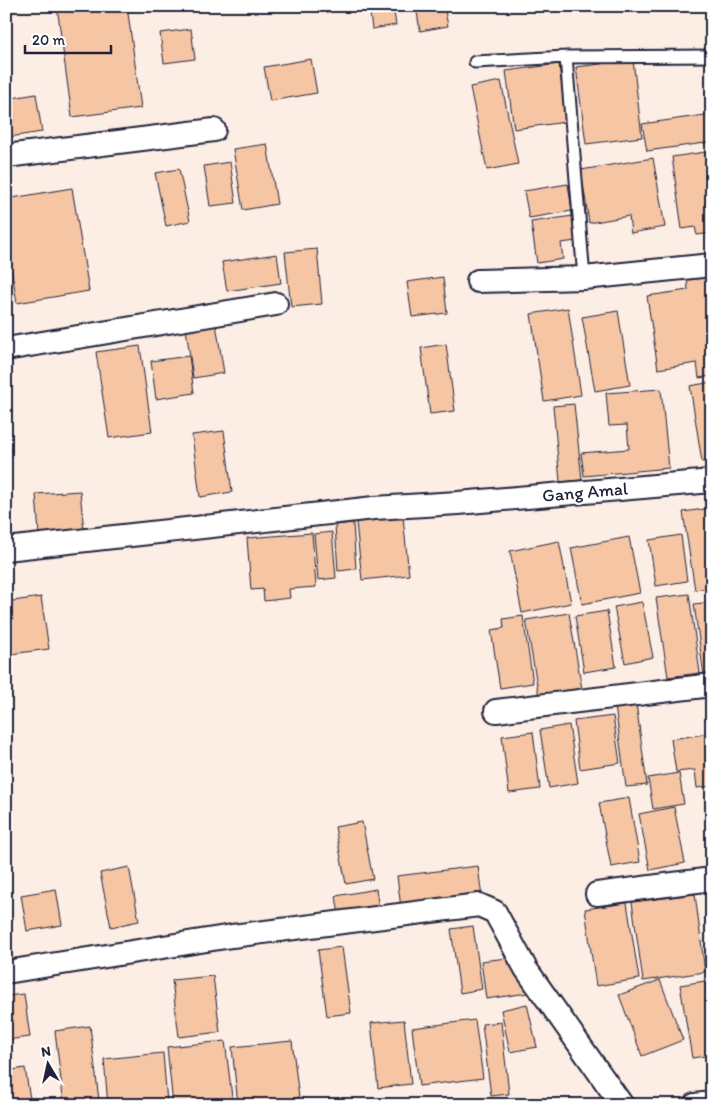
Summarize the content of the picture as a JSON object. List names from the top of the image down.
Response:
{
  "streets": {
    "street": ["Gang Amal"]
  },
  "scale_bar": "20 m",
  "north": "top"
}
